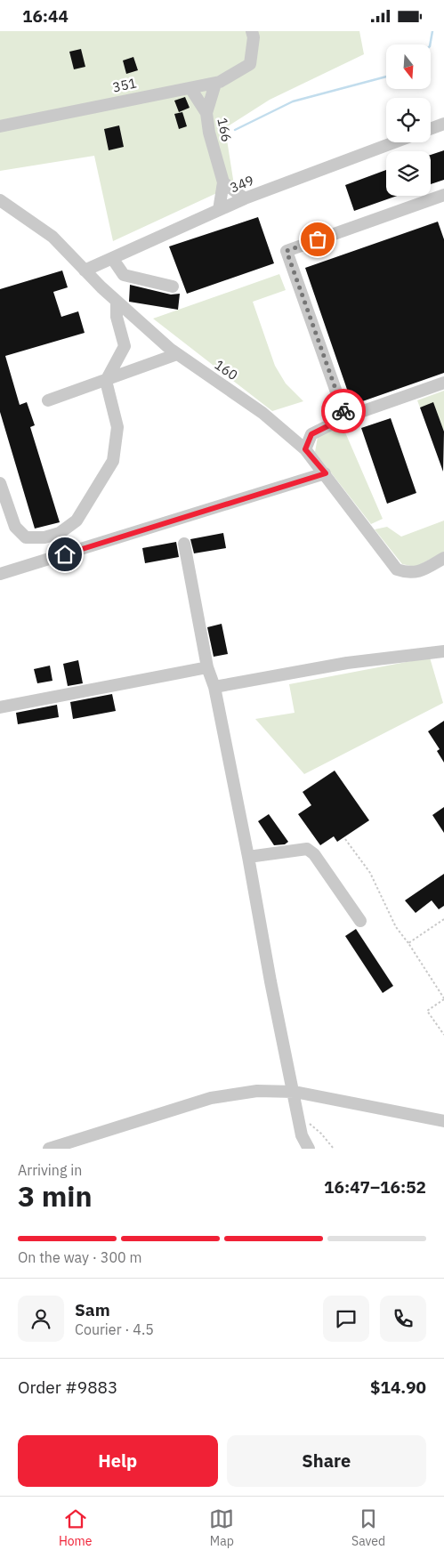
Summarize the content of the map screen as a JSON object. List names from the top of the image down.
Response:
{
  "streets": {
    "street": [
      "351",
      "166",
      "349",
      "160"
    ]
  },
  "crossings": [
    ["351", "166"],
    ["166", "349"],
    ["349", "160"]
  ],
  "north": "bottom",
  "page": {
    "status": "16:44",
    "heading": ["3 min", "Arriving in", "16:47–16:52"],
    "panel": [
      "Sam",
      "Courier · 4.5",
      "Order #9883",
      "$14.90"
    ],
    "bar": "On the way · 300 m",
    "buttons": ["Help", "Share"],
    "tabs": ["Home", "Map", "Saved"]
  }
}
